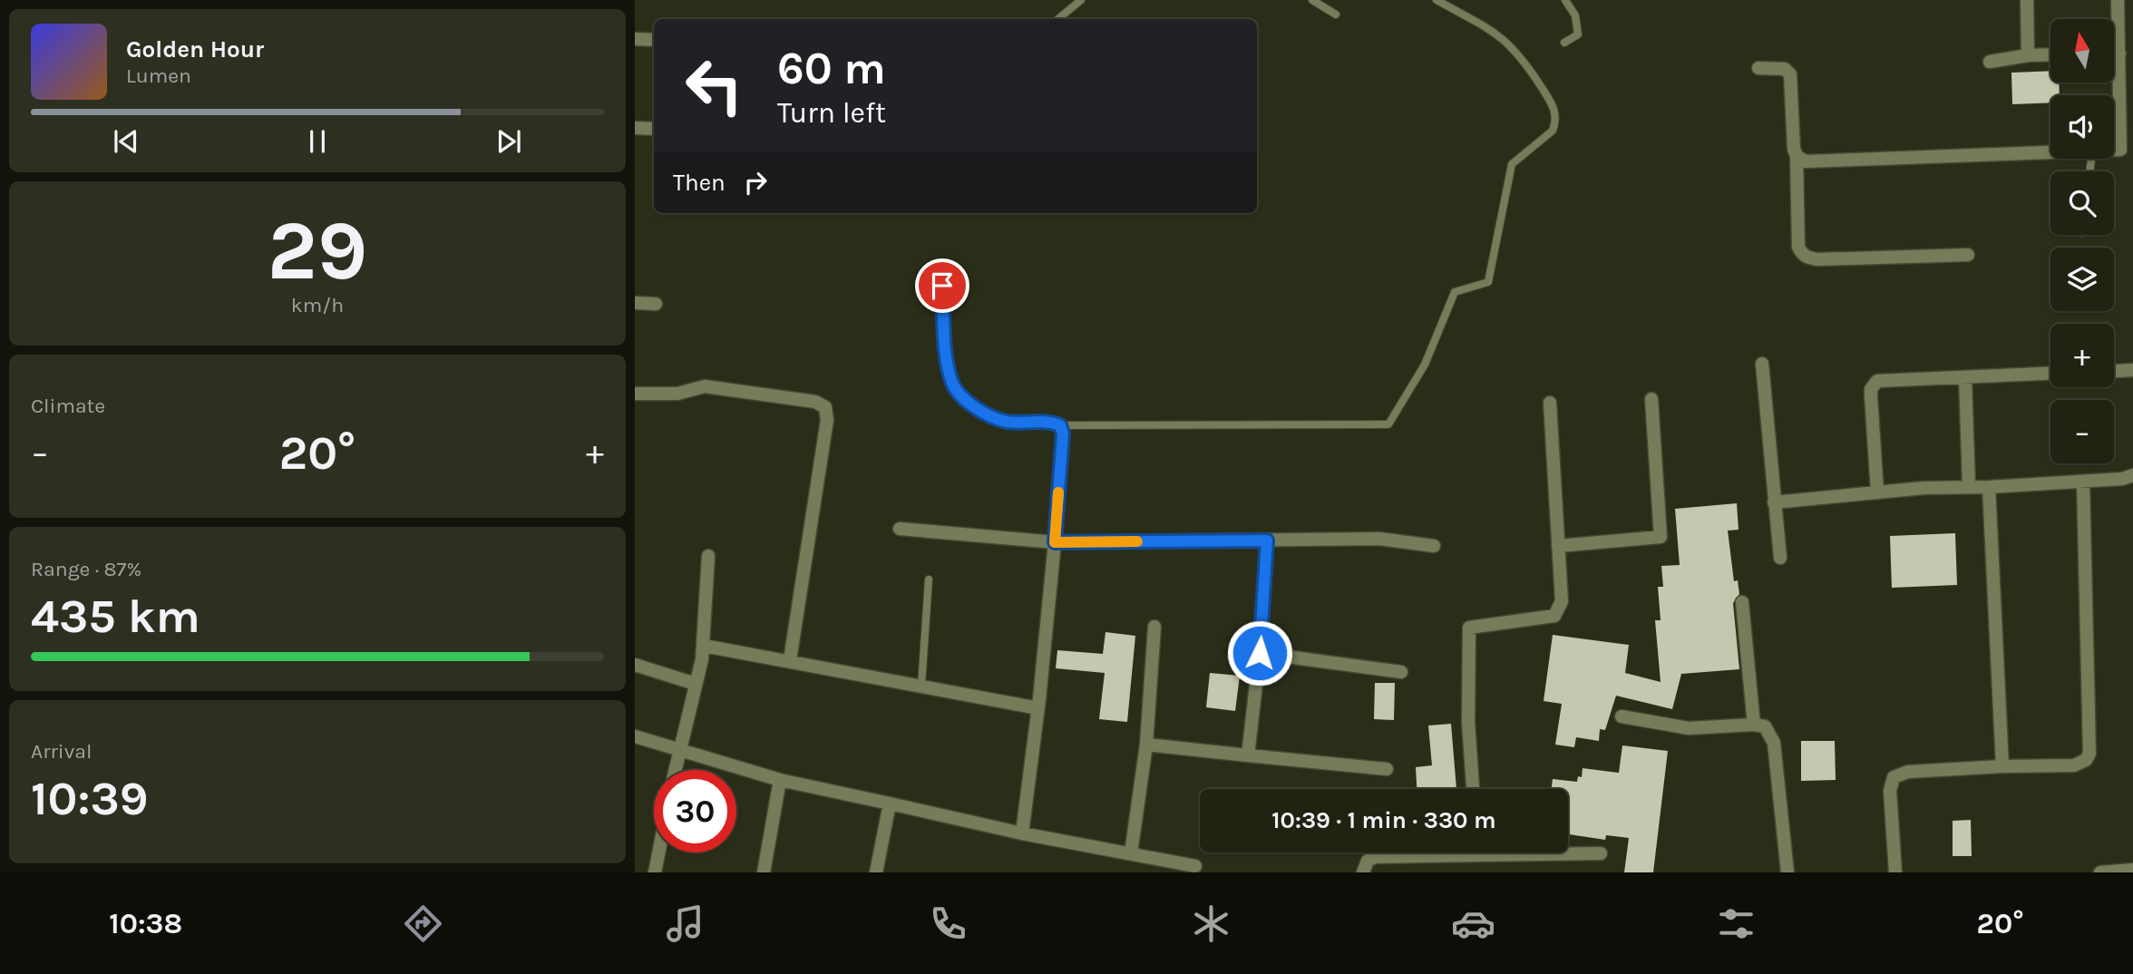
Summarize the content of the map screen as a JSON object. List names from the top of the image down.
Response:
{
  "north": "top",
  "page": {
    "map_buttons": ["+", "−"],
    "turn": ["60 m", "Turn left"],
    "song": ["Golden Hour", "Lumen"],
    "then": "Then",
    "tile": [
      ["29", "km/h"],
      "Climate",
      ["Range · 87%", "435 km"],
      ["Arrival", "10:39"]
    ],
    "heat": ["−", "20°", "+"],
    "limit": "30",
    "trip": "10:39 · 1 min · 330 m",
    "tabs": ["10:38", "20°"]
  }
}
